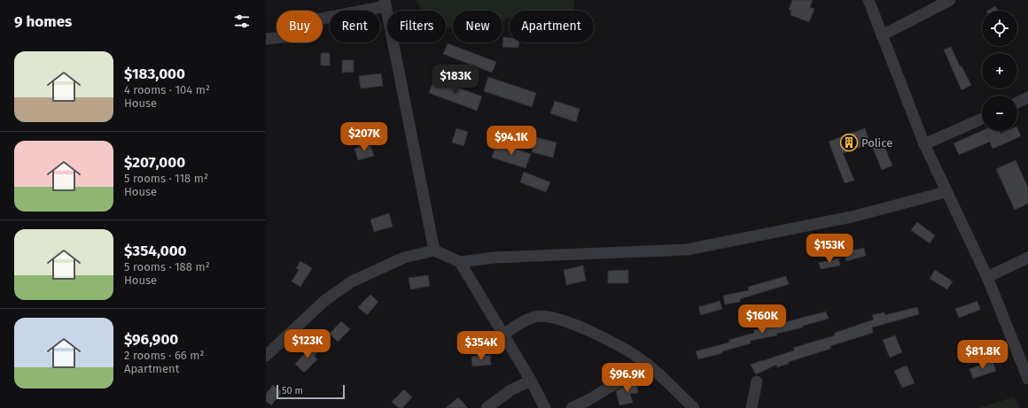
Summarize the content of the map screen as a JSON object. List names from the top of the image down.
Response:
{
  "places": {
    "building": ["Police"]
  },
  "scale_bar": "50 m",
  "page": {
    "heading": "9 homes",
    "map_buttons": ["+", "−"],
    "chip": [
      "Buy",
      "Rent",
      "Filters",
      "New",
      "Apartment"
    ],
    "list": [
      {
        "name": "$183,000",
        "note": "4 rooms · 104 m² · House"
      },
      {
        "name": "$207,000",
        "note": "5 rooms · 118 m² · House"
      },
      {
        "name": "$354,000",
        "note": "5 rooms · 188 m² · House"
      },
      {
        "name": "$96,900",
        "note": "2 rooms · 66 m² · Apartment"
      }
    ],
    "price": [
      "$183K",
      "$207K",
      "$94.1K",
      "$153K",
      "$160K",
      "$123K",
      "$354K",
      "$81.8K",
      "$96.9K"
    ],
    "scale": "50 m"
  }
}
